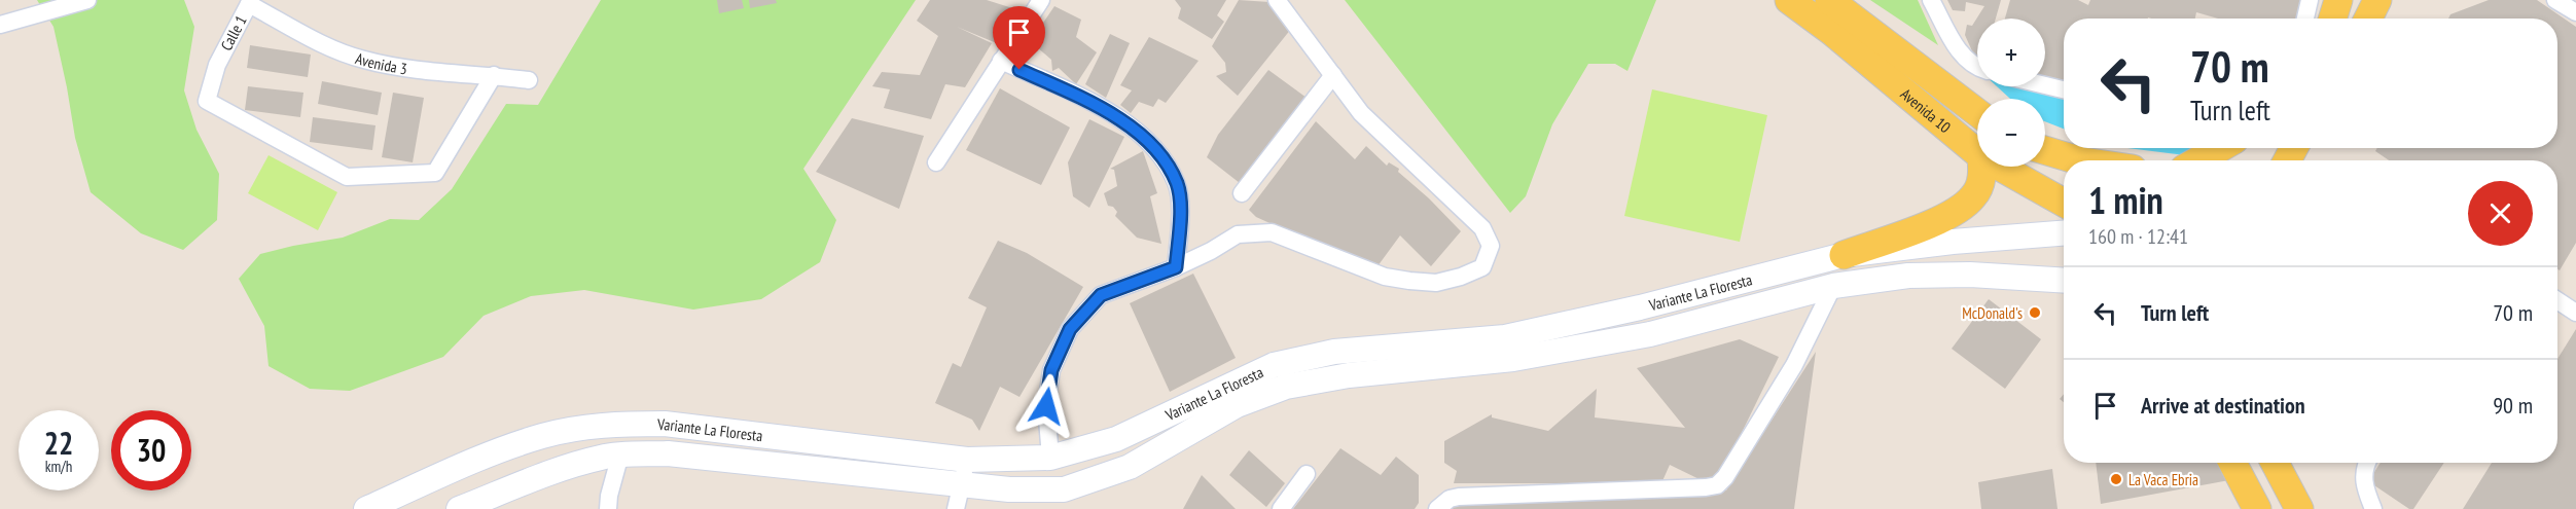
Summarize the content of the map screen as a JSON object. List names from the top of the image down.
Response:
{
  "streets": {
    "main road": ["Avenida 10", "Variante La Floresta"],
    "street": ["Calle 1", "Avenida 3"]
  },
  "crossings": [
    ["Calle 1", "Avenida 3"]
  ],
  "places": ["McDonald's", "La Vaca Ebria"],
  "page": {
    "map_buttons": ["+", "−"],
    "turn": ["70 m", "Turn left"],
    "heading": ["1 min", "160 m · 12:41"],
    "list": [
      {
        "name": "Turn left",
        "value": "70 m"
      },
      {
        "name": "Arrive at destination",
        "value": "90 m"
      }
    ],
    "speed": "22 km/h",
    "limit": "30"
  }
}
